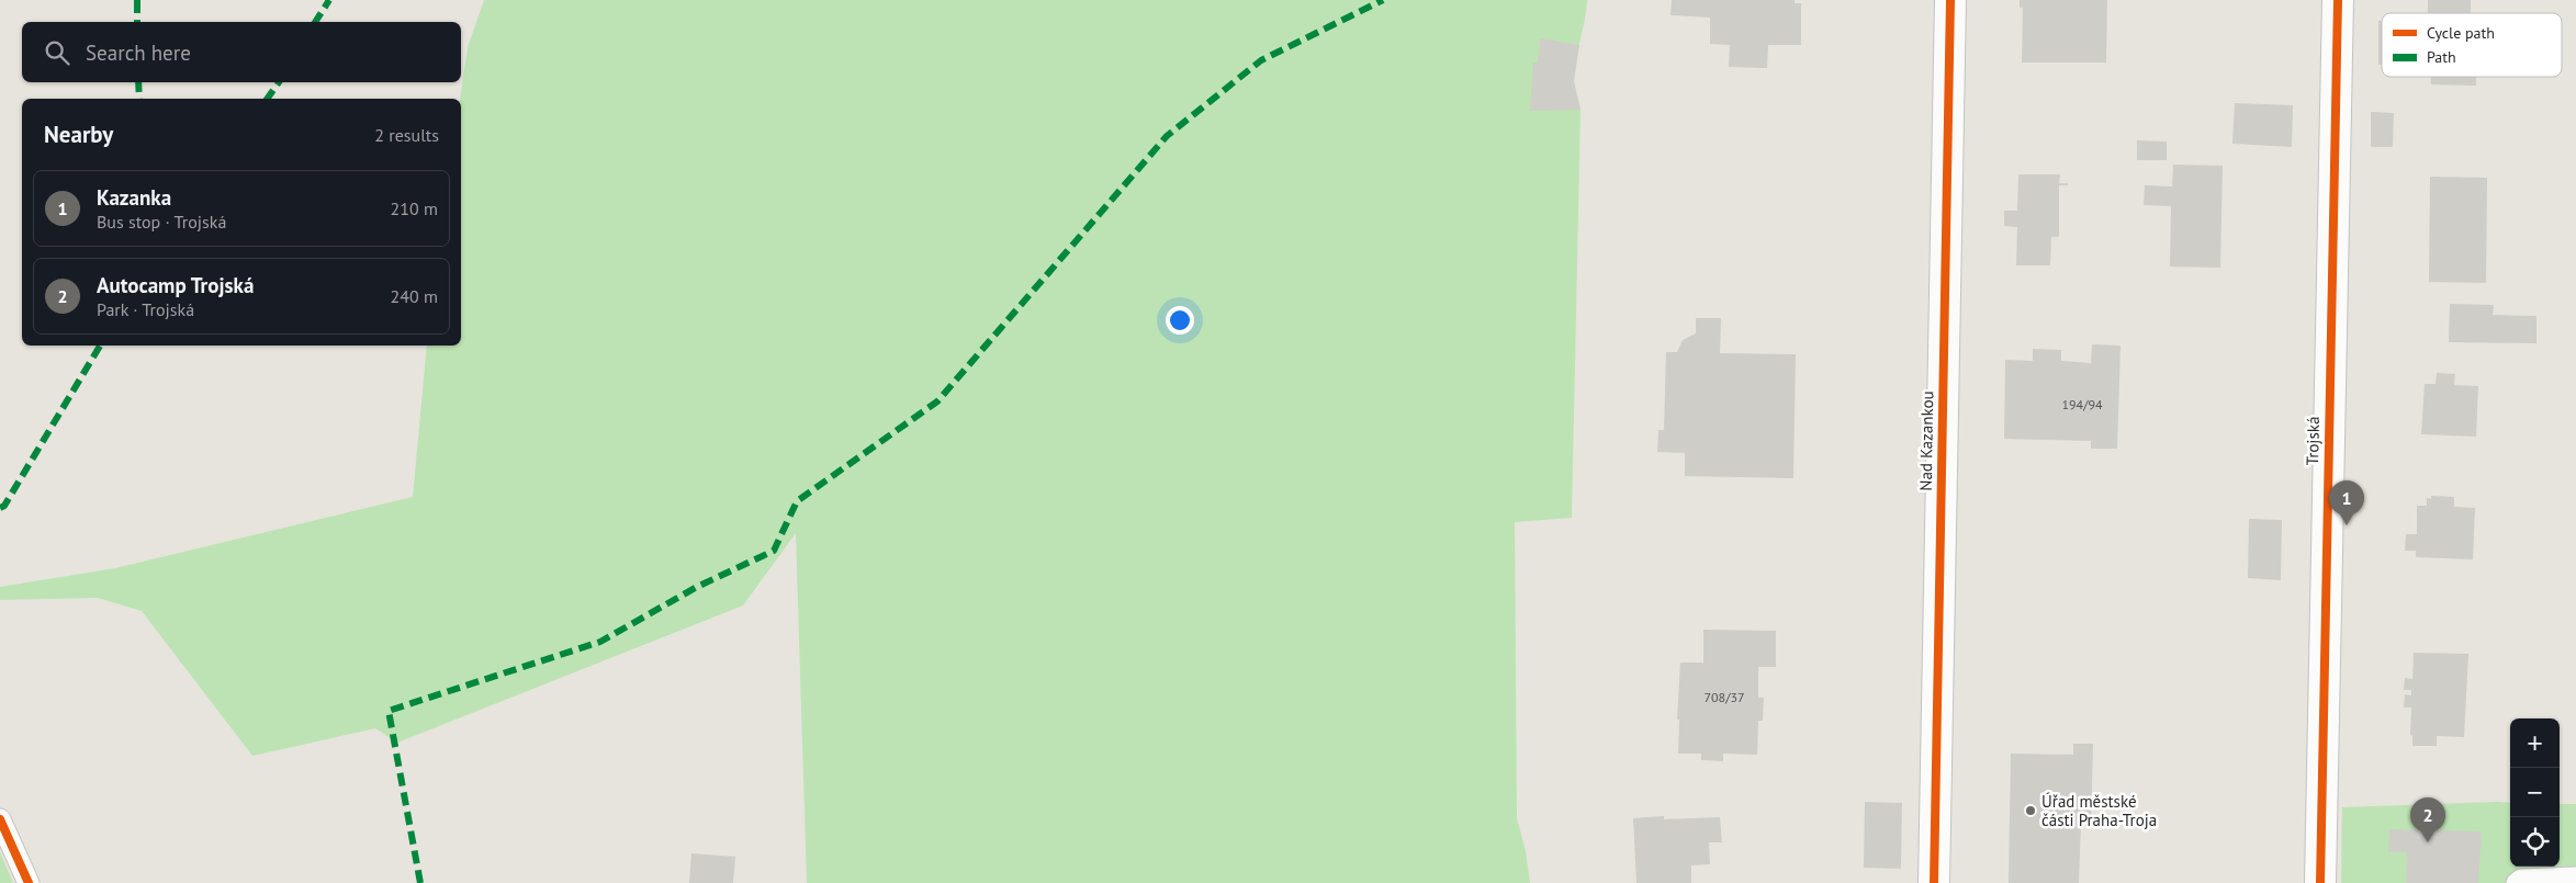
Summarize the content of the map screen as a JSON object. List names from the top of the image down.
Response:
{
  "streets": {
    "street": ["Nad Kazankou", "Trojská"]
  },
  "places": ["Úřad městské části Praha-Troja"],
  "house_numbers": ["194/94", "708/37"],
  "legend": ["Cycle path", "Path"],
  "page": {
    "search": "Search here",
    "heading": ["Nearby", "2 results"],
    "list": [
      {
        "mark": "1",
        "name": "Kazanka",
        "note": "Bus stop · Trojská",
        "value": "210 m"
      },
      {
        "mark": "2",
        "name": "Autocamp Trojská",
        "note": "Park · Trojská",
        "value": "240 m"
      }
    ],
    "pins": ["1", "2"],
    "map_buttons": ["+", "−"]
  }
}
